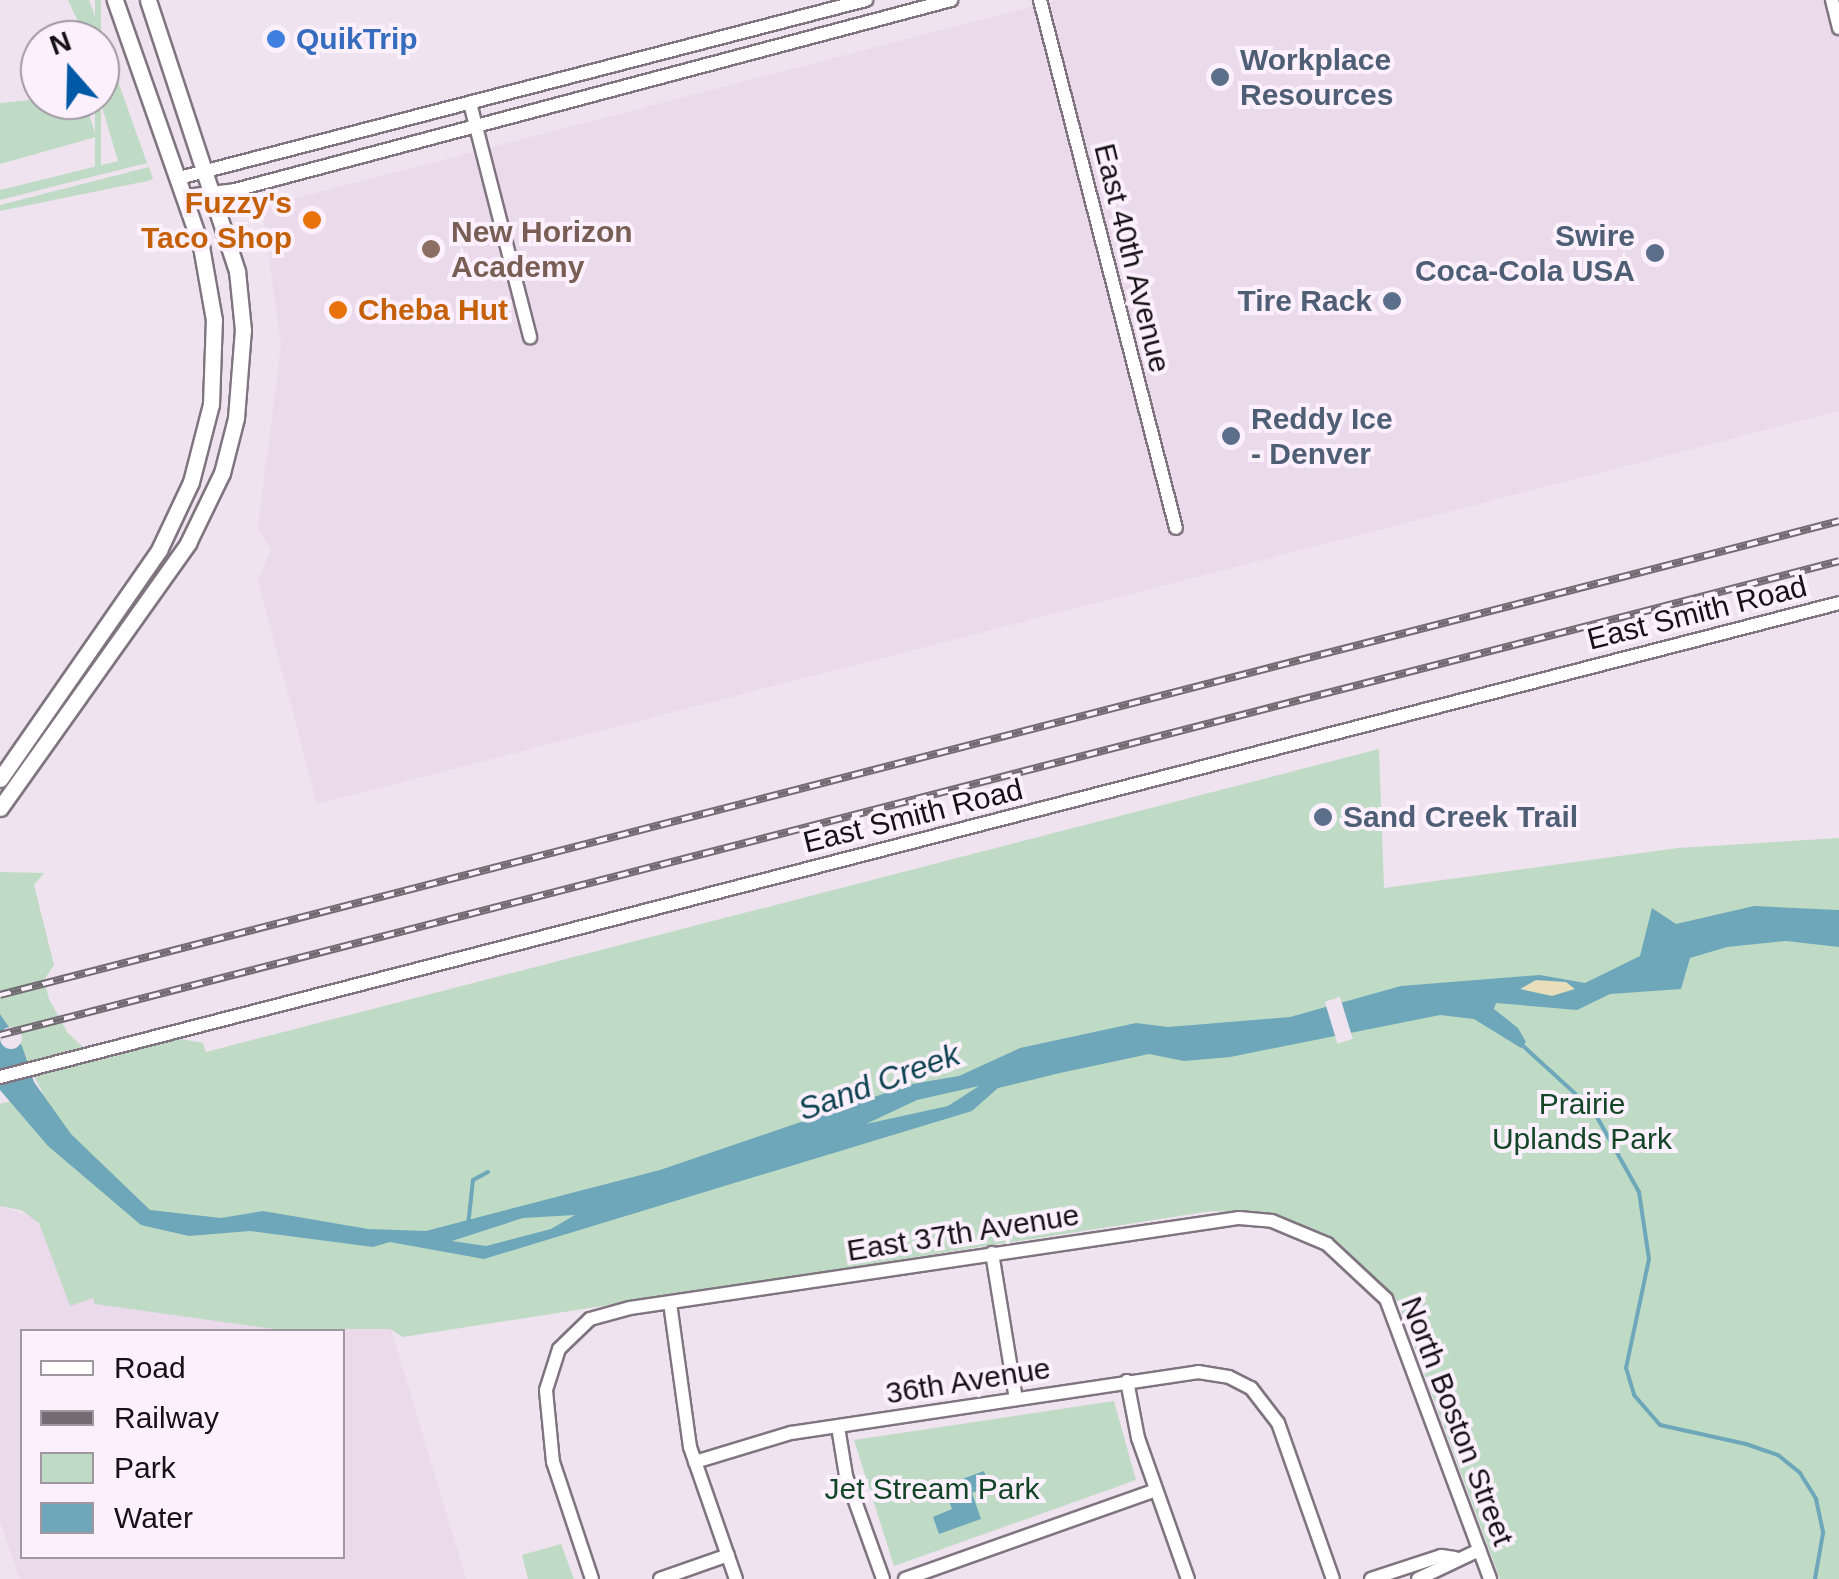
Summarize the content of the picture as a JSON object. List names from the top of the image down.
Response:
{
  "streets": {
    "street": [
      "East 40th Avenue",
      "East Smith Road",
      "East 37th Avenue",
      "36th Avenue",
      "North Boston Street"
    ]
  },
  "crossings": [
    ["East 37th Avenue", "North Boston Street"]
  ],
  "water": ["Sand Creek"],
  "parks": ["Prairie Uplands Park", "Jet Stream Park"],
  "places": [
    "QuikTrip",
    "Workplace Resources",
    "Fuzzy's Taco Shop",
    "New Horizon Academy",
    "Swire Coca-Cola USA",
    "Tire Rack",
    "Cheba Hut",
    "Reddy Ice - Denver",
    "Sand Creek Trail"
  ],
  "legend": [
    "Road",
    "Railway",
    "Park",
    "Water"
  ],
  "north": "top"
}
